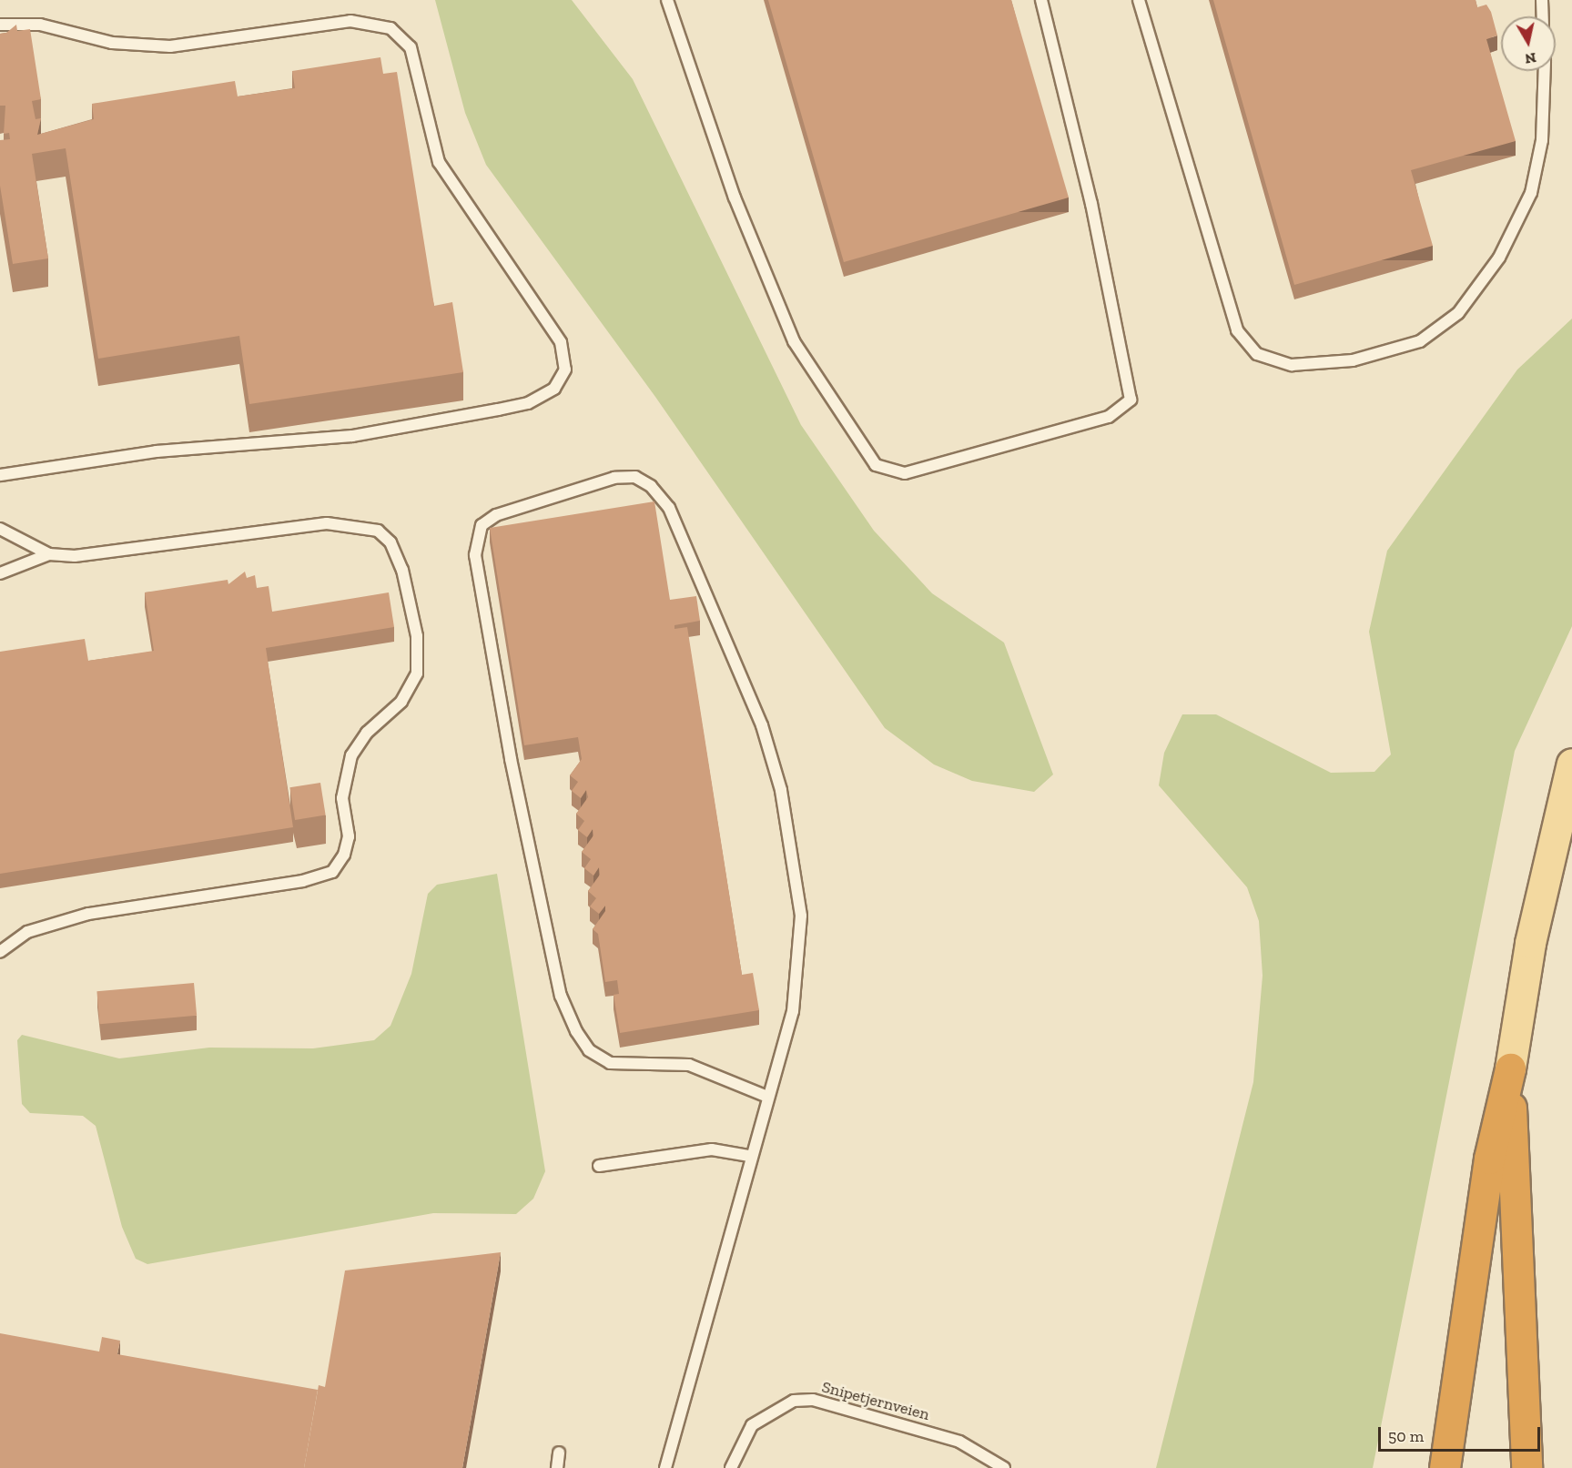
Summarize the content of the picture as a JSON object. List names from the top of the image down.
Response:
{
  "streets": {
    "lane": ["Snipetjernveien"]
  },
  "scale_bar": "50 m",
  "north": "bottom"
}
